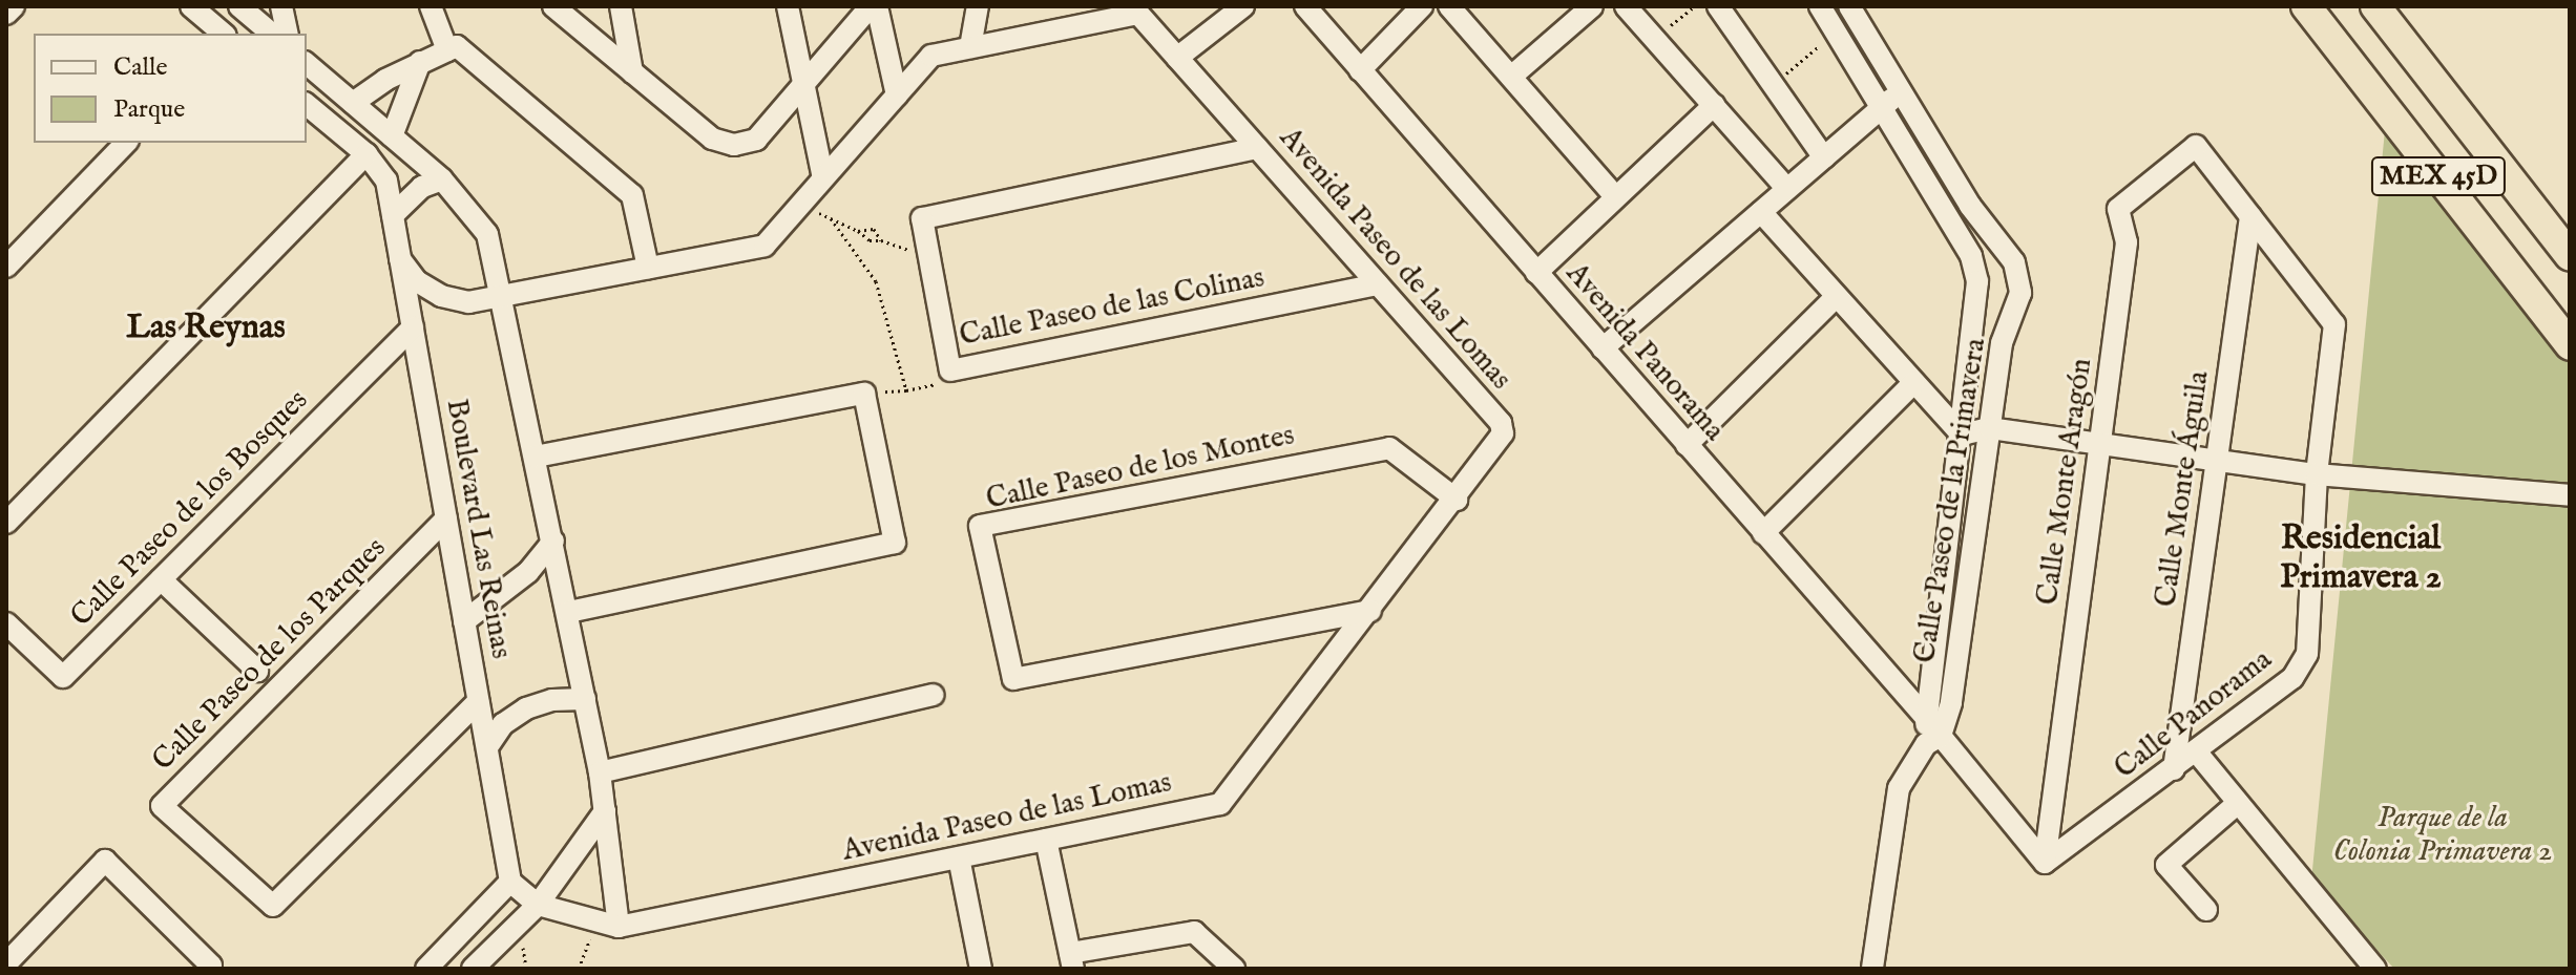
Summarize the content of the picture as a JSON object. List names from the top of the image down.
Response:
{
  "streets": {
    "highway": ["MEX 45D"],
    "street": [
      "Avenida Paseo de las Lomas",
      "Calle Paseo de las Colinas",
      "Avenida Panorama",
      "Calle Paseo de los Montes",
      "Calle Monte Aragón",
      "Calle Monte Águila",
      "Calle Paseo de la Primavera",
      "Calle Paseo de los Bosques",
      "Boulevard Las Reinas",
      "Calle Paseo de los Parques",
      "Calle Panorama"
    ]
  },
  "crossings": [
    ["Avenida Paseo de las Lomas", "Calle Paseo de las Colinas"],
    ["Avenida Paseo de las Lomas", "Calle Paseo de los Montes"],
    ["Avenida Paseo de las Lomas", "Boulevard Las Reinas"],
    ["Avenida Panorama", "Calle Monte Aragón"],
    ["Avenida Panorama", "Calle Paseo de la Primavera"],
    ["Avenida Panorama", "Calle Panorama"],
    ["Calle Monte Aragón", "Calle Monte Águila"],
    ["Calle Monte Aragón", "Calle Panorama"],
    ["Calle Monte Águila", "Calle Panorama"],
    ["Calle Paseo de los Bosques", "Boulevard Las Reinas"],
    ["Boulevard Las Reinas", "Calle Paseo de los Parques"]
  ],
  "districts": ["Las Reynas", "Residencial Primavera 2"],
  "parks": ["Parque de la Colonia Primavera 2"],
  "legend": ["Calle", "Parque"]
}
